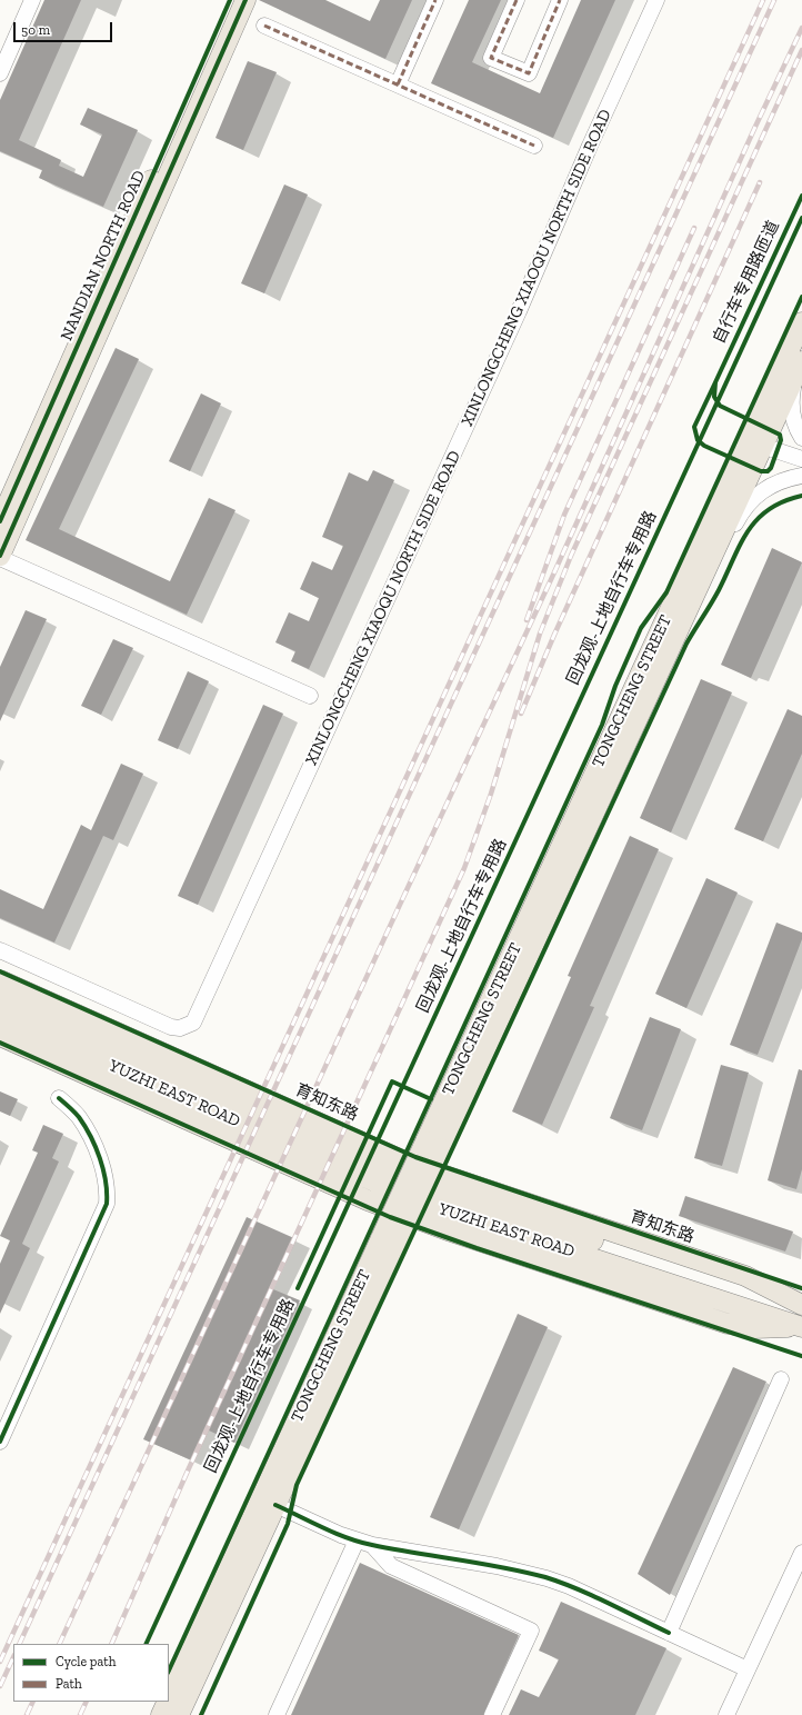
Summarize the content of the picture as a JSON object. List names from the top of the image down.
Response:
{
  "streets": {
    "main road": ["NANDIAN NORTH ROAD", "TONGCHENG STREET", "YUZHI EAST ROAD"],
    "street": ["XINLONGCHENG XIAOQU NORTH SIDE ROAD"],
    "cycle path": ["自行车专用路匝道", "回龙观-上地自行车专用路", "育知东路"]
  },
  "legend": ["Cycle path", "Path"],
  "scale_bar": "50 m"
}
